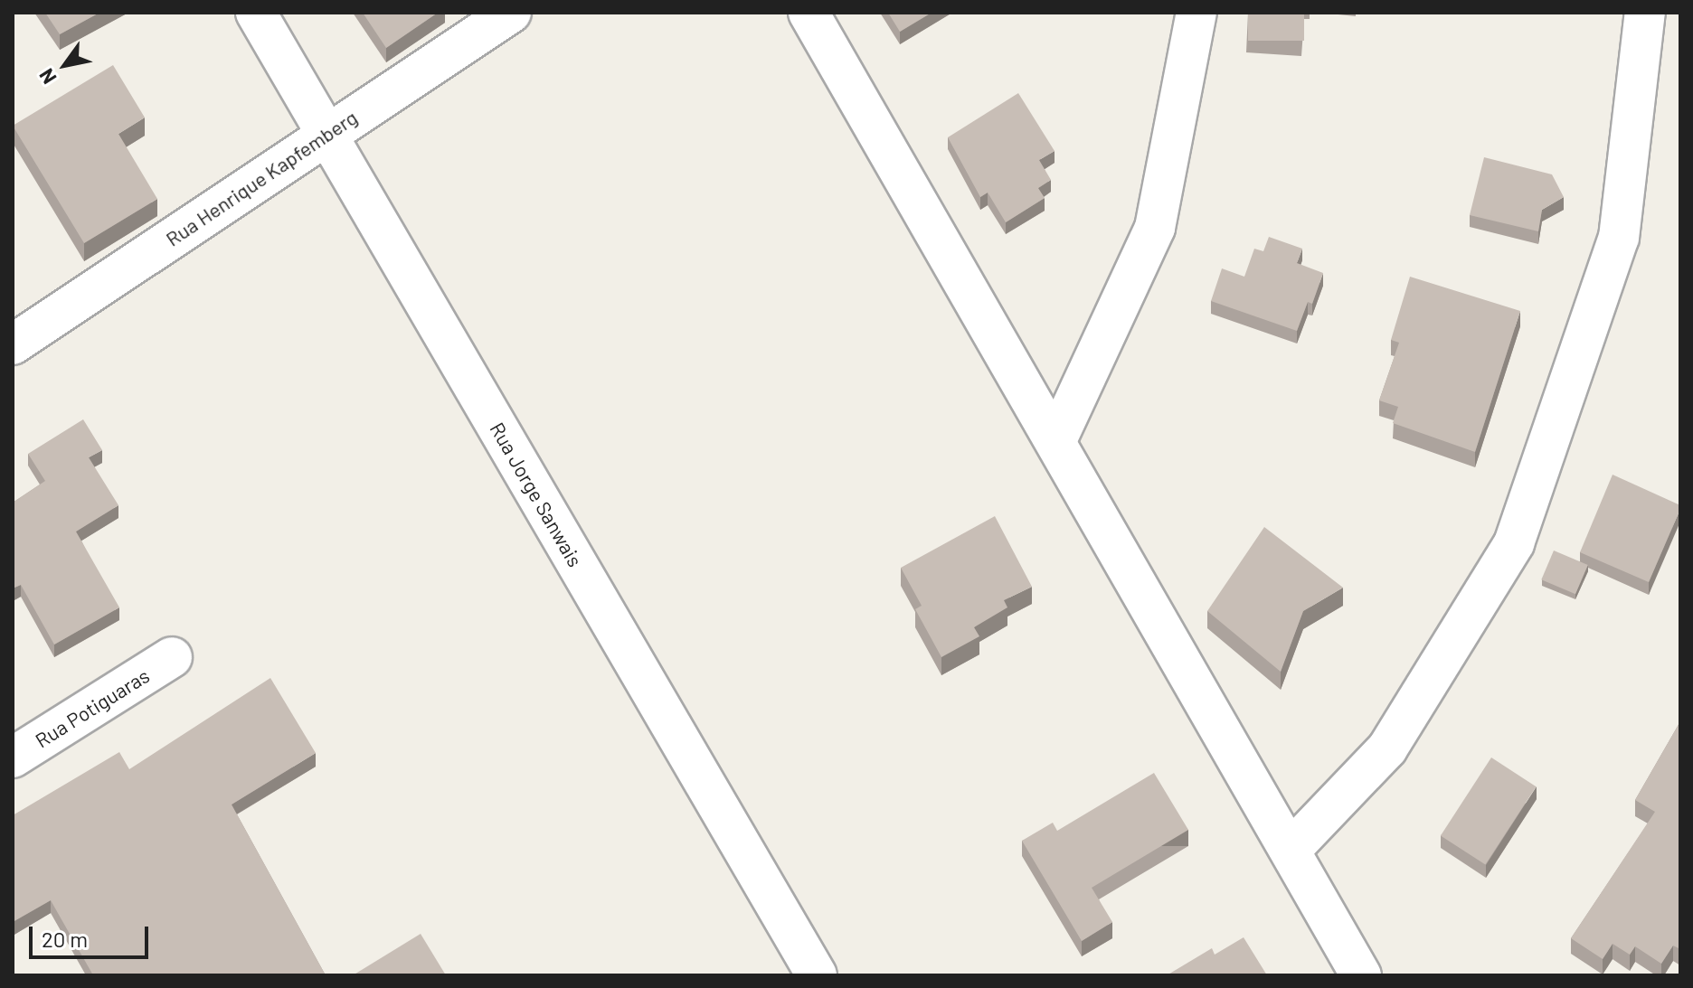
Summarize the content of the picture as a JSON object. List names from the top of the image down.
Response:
{
  "streets": {
    "street": ["Rua Henrique Kapfemberg", "Rua Jorge Sanwais", "Rua Potiguaras"]
  },
  "crossings": [
    ["Rua Henrique Kapfemberg", "Rua Jorge Sanwais"]
  ],
  "scale_bar": "20 m",
  "north": "bottom left"
}
